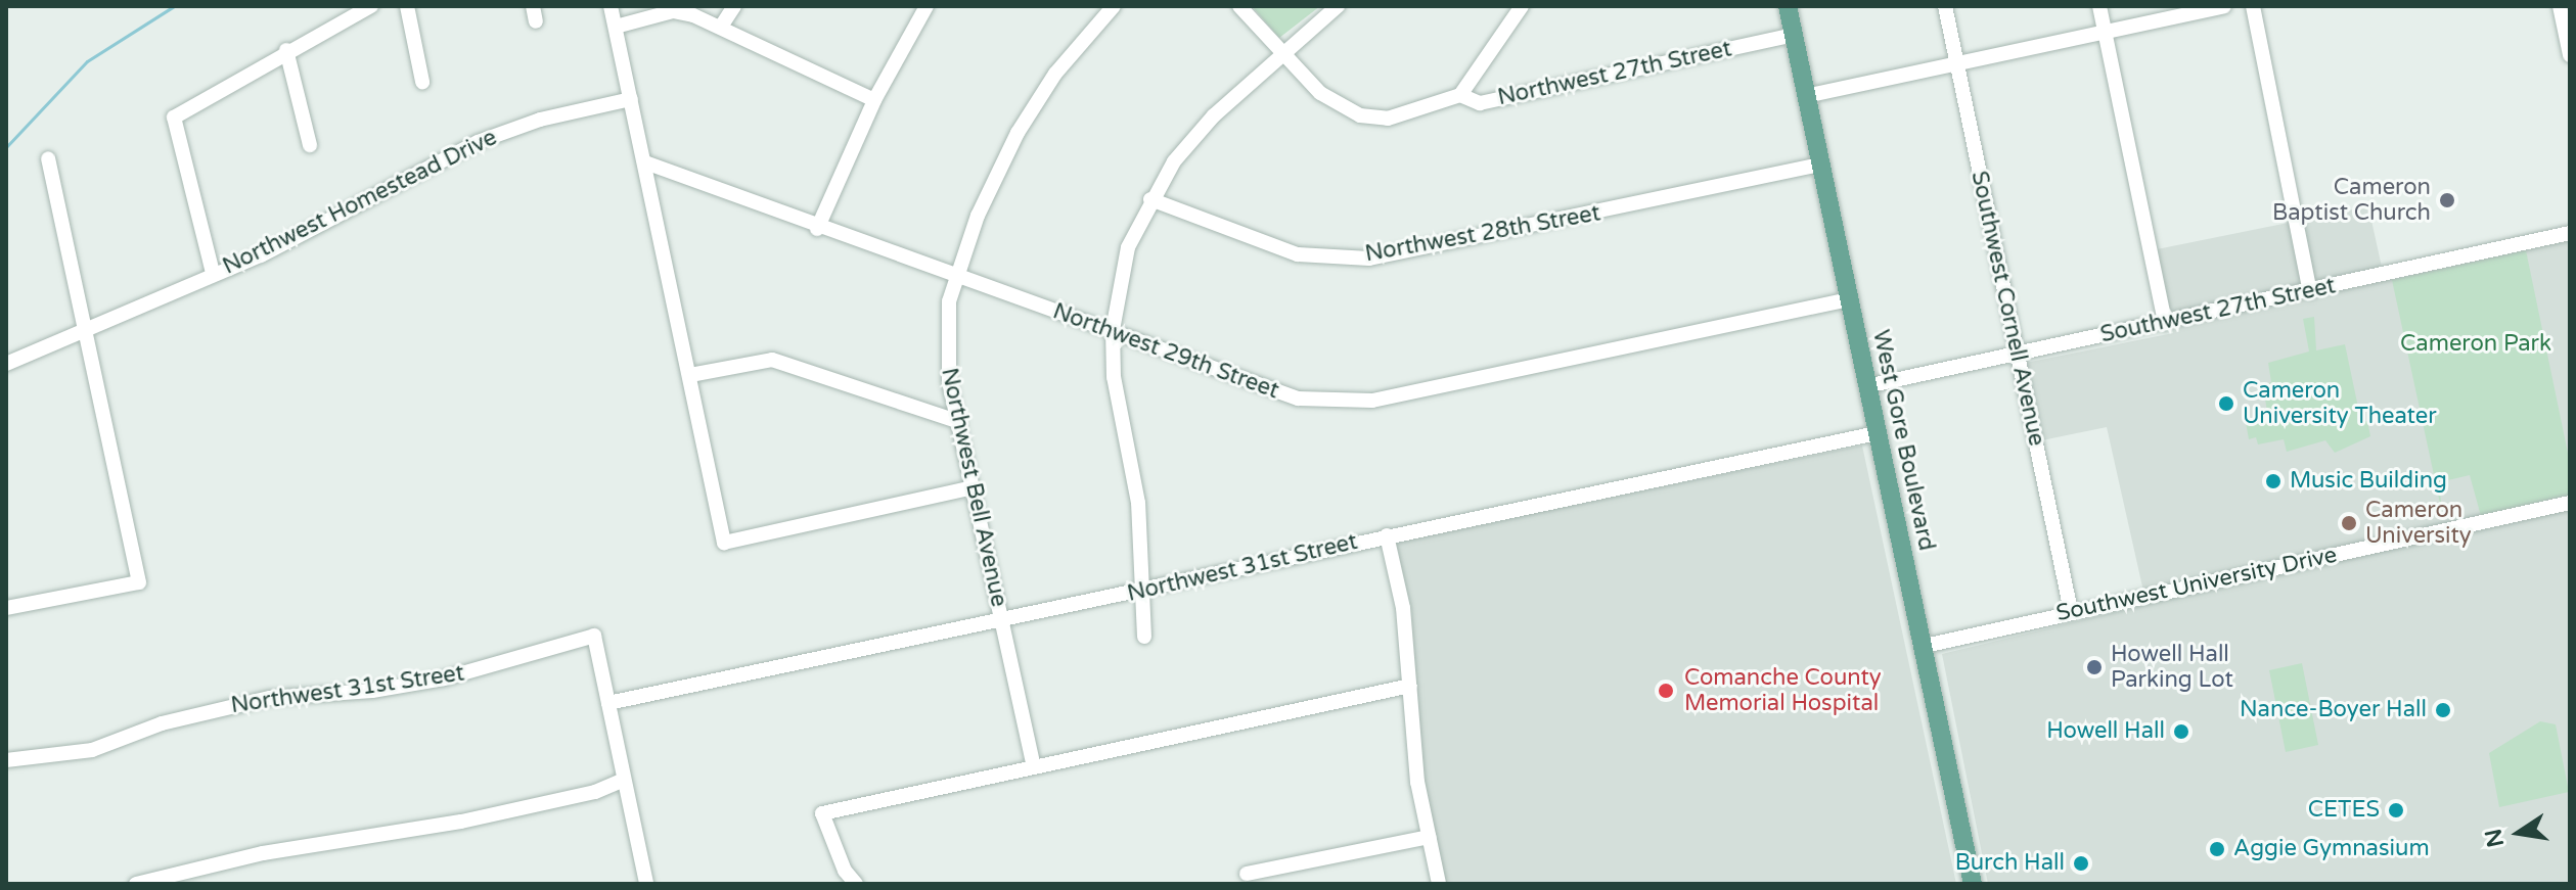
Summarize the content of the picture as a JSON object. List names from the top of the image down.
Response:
{
  "streets": {
    "main road": ["West Gore Boulevard"],
    "street": [
      "Northwest 27th Street",
      "Northwest Homestead Drive",
      "Northwest 28th Street",
      "Southwest Cornell Avenue",
      "Southwest 27th Street",
      "Northwest 29th Street",
      "Northwest Bell Avenue",
      "Northwest 31st Street",
      "Southwest University Drive"
    ]
  },
  "crossings": [
    ["Northwest 27th Street", "West Gore Boulevard"],
    ["Northwest 28th Street", "West Gore Boulevard"],
    ["Southwest Cornell Avenue", "Southwest 27th Street"],
    ["Southwest Cornell Avenue", "Southwest University Drive"],
    ["Southwest 27th Street", "West Gore Boulevard"],
    ["Northwest 29th Street", "West Gore Boulevard"],
    ["Northwest 29th Street", "Northwest Bell Avenue"],
    ["West Gore Boulevard", "Northwest 31st Street"],
    ["West Gore Boulevard", "Southwest University Drive"],
    ["Northwest Bell Avenue", "Northwest 31st Street"]
  ],
  "parks": ["Cameron Park"],
  "places": [
    "Cameron Baptist Church",
    "Cameron University Theater",
    "Music Building",
    "Cameron University",
    "Howell Hall Parking Lot",
    "Comanche County Memorial Hospital",
    "Nance-Boyer Hall",
    "Howell Hall",
    "CETES",
    "Aggie Gymnasium",
    "Burch Hall"
  ],
  "north": "left"
}
